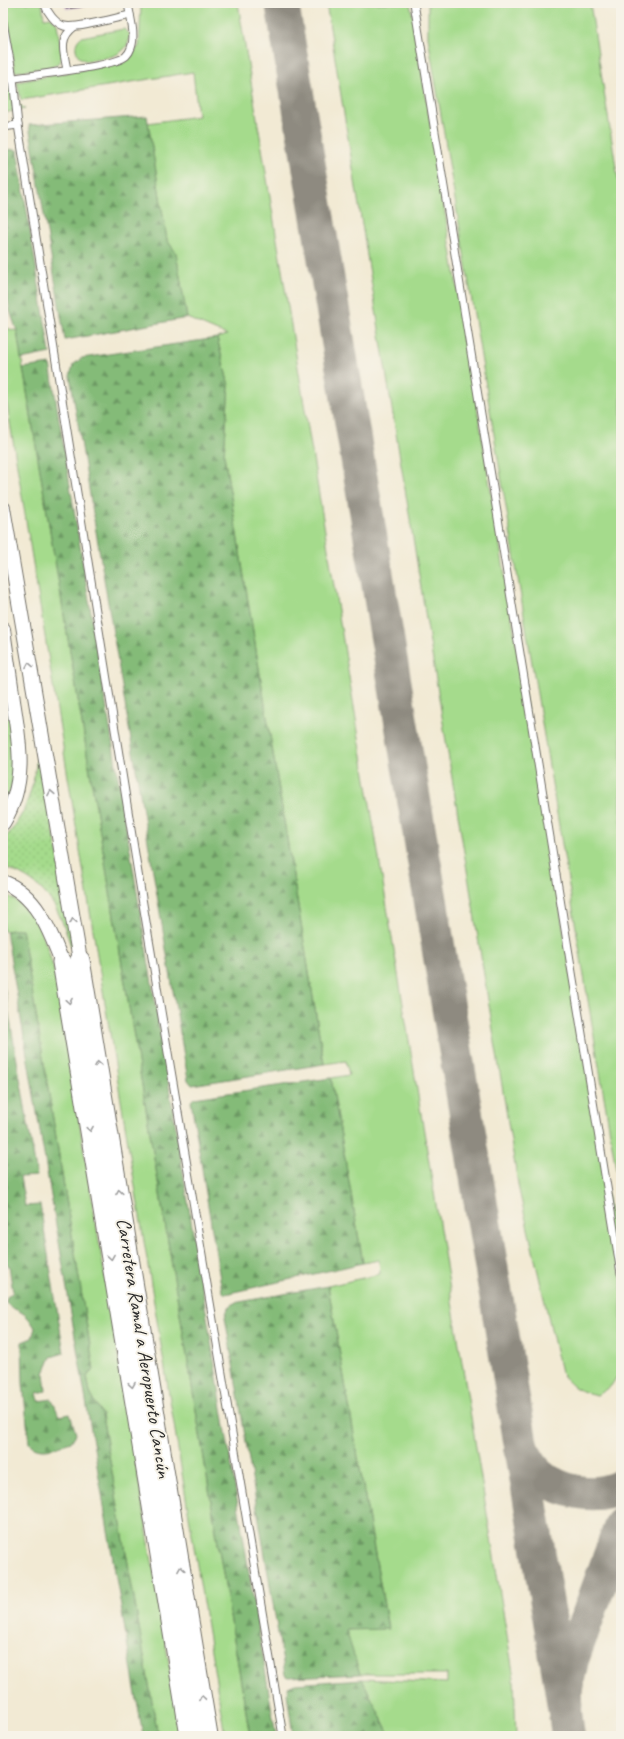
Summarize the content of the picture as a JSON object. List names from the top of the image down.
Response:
{
  "streets": {
    "main road": ["Carretera Ramal a Aeropuerto Cancún"]
  }
}
